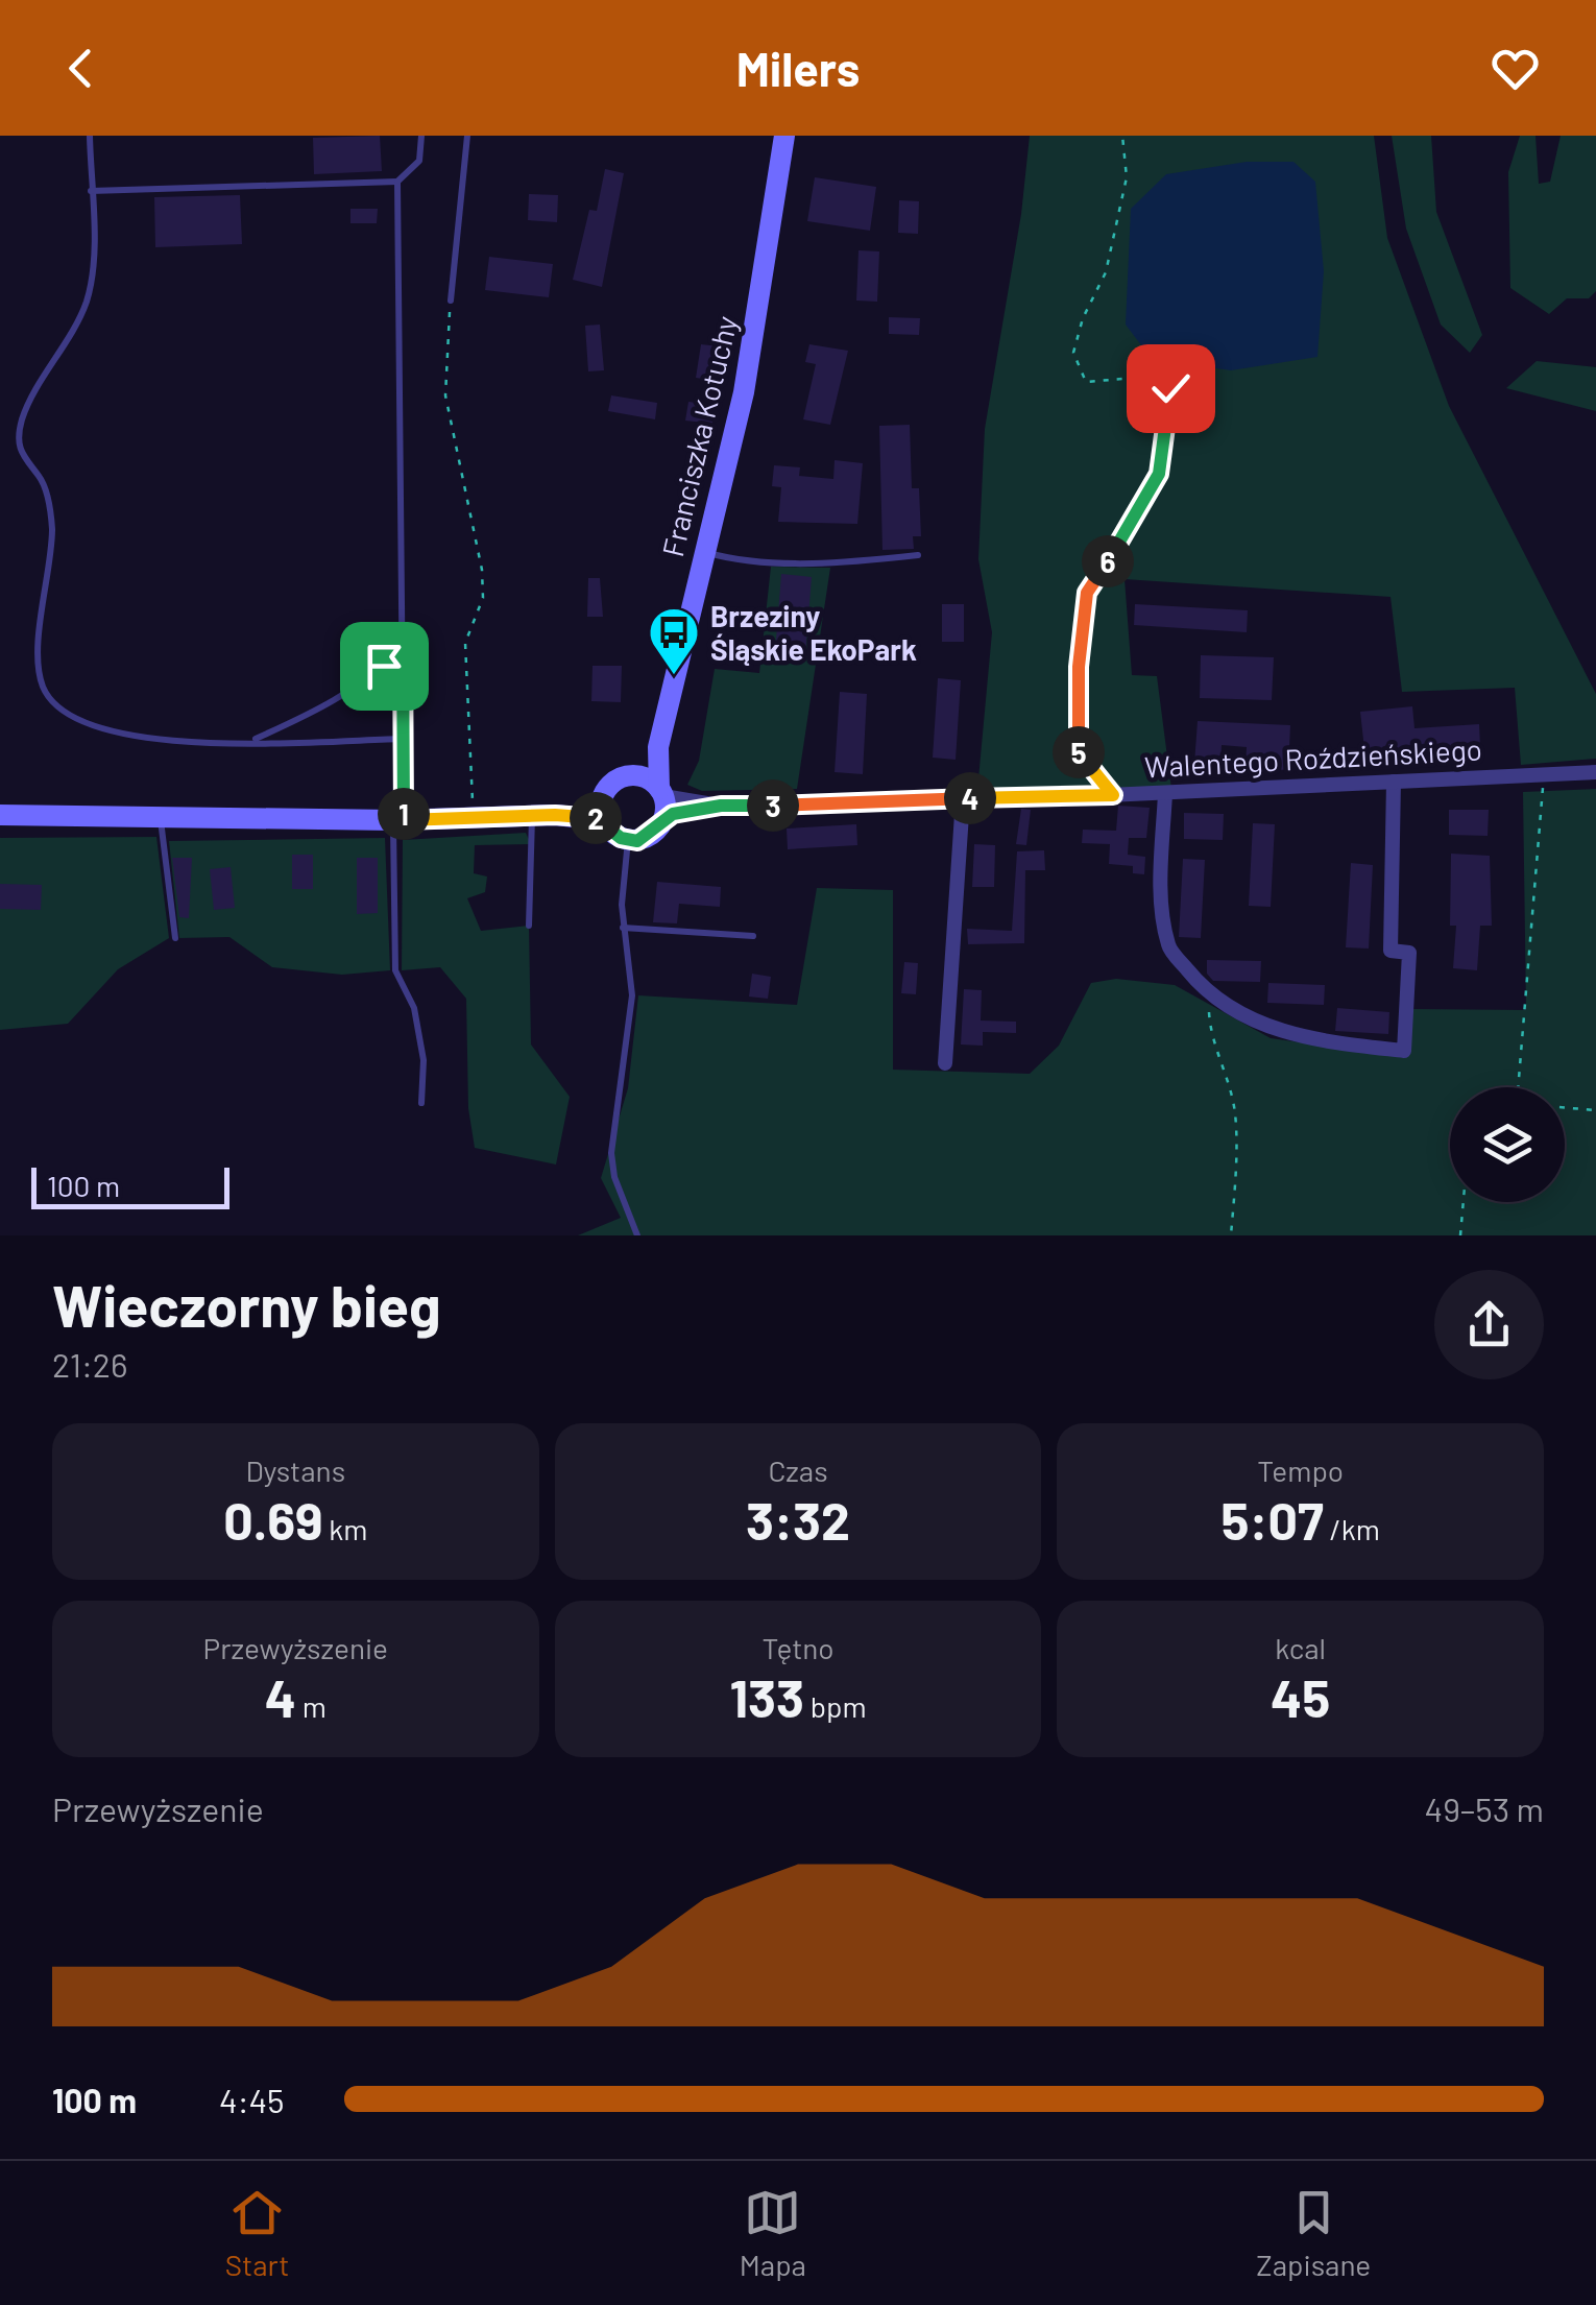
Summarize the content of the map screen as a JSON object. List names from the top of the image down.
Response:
{
  "streets": {
    "street": ["Franciszka Kotuchy", "Walentego Roździeńskiego"]
  },
  "crossings": [
    ["Franciszka Kotuchy", "Walentego Roździeńskiego"]
  ],
  "places": {
    "bus stop": ["Brzeziny Śląskie EkoPark"]
  },
  "scale_bar": "100 m",
  "page": {
    "header": "Milers",
    "pins": [
      "6",
      "5",
      "4",
      "3",
      "1",
      "2"
    ],
    "scale": "100 m",
    "heading": ["Wieczorny bieg", "21:26"],
    "stats": [
      ["Dystans", "0.69 km"],
      ["Czas", "3:32"],
      ["Tempo", "5:07 /km"],
      ["Przewyższenie", "4 m"],
      ["Tętno", "133 bpm"],
      ["kcal", "45"]
    ],
    "chart": ["Przewyższenie", "49–53 m"],
    "list": [
      {
        "name": "100 m",
        "note": "4:45"
      }
    ],
    "tabs": ["Start", "Mapa", "Zapisane"]
  }
}
